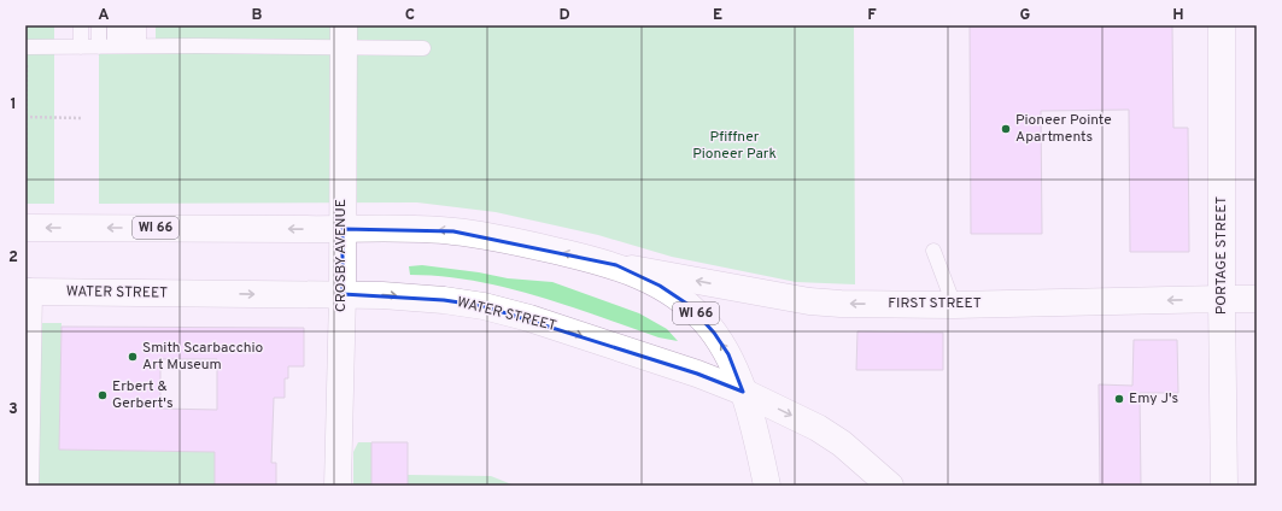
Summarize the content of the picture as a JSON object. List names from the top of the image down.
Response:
{
  "streets": {
    "street": [
      "WI 66",
      "CROSBY AVENUE",
      "PORTAGE STREET",
      "WATER STREET",
      "FIRST STREET"
    ]
  },
  "crossings": [
    ["WI 66", "CROSBY AVENUE"],
    ["WI 66", "WATER STREET"],
    ["WI 66", "FIRST STREET"],
    ["CROSBY AVENUE", "WATER STREET"],
    ["PORTAGE STREET", "FIRST STREET"]
  ],
  "one_way": ["FIRST STREET"],
  "parks": ["Pfiffner Pioneer Park"],
  "places": [
    "Pioneer Pointe Apartments",
    "Smith Scarbacchio Art Museum",
    "Erbert & Gerbert's",
    "Emy J's"
  ],
  "grid": {
    "columns": [
      "A",
      "B",
      "C",
      "D",
      "E",
      "F",
      "G",
      "H"
    ],
    "rows": ["1", "2", "3"]
  }
}
